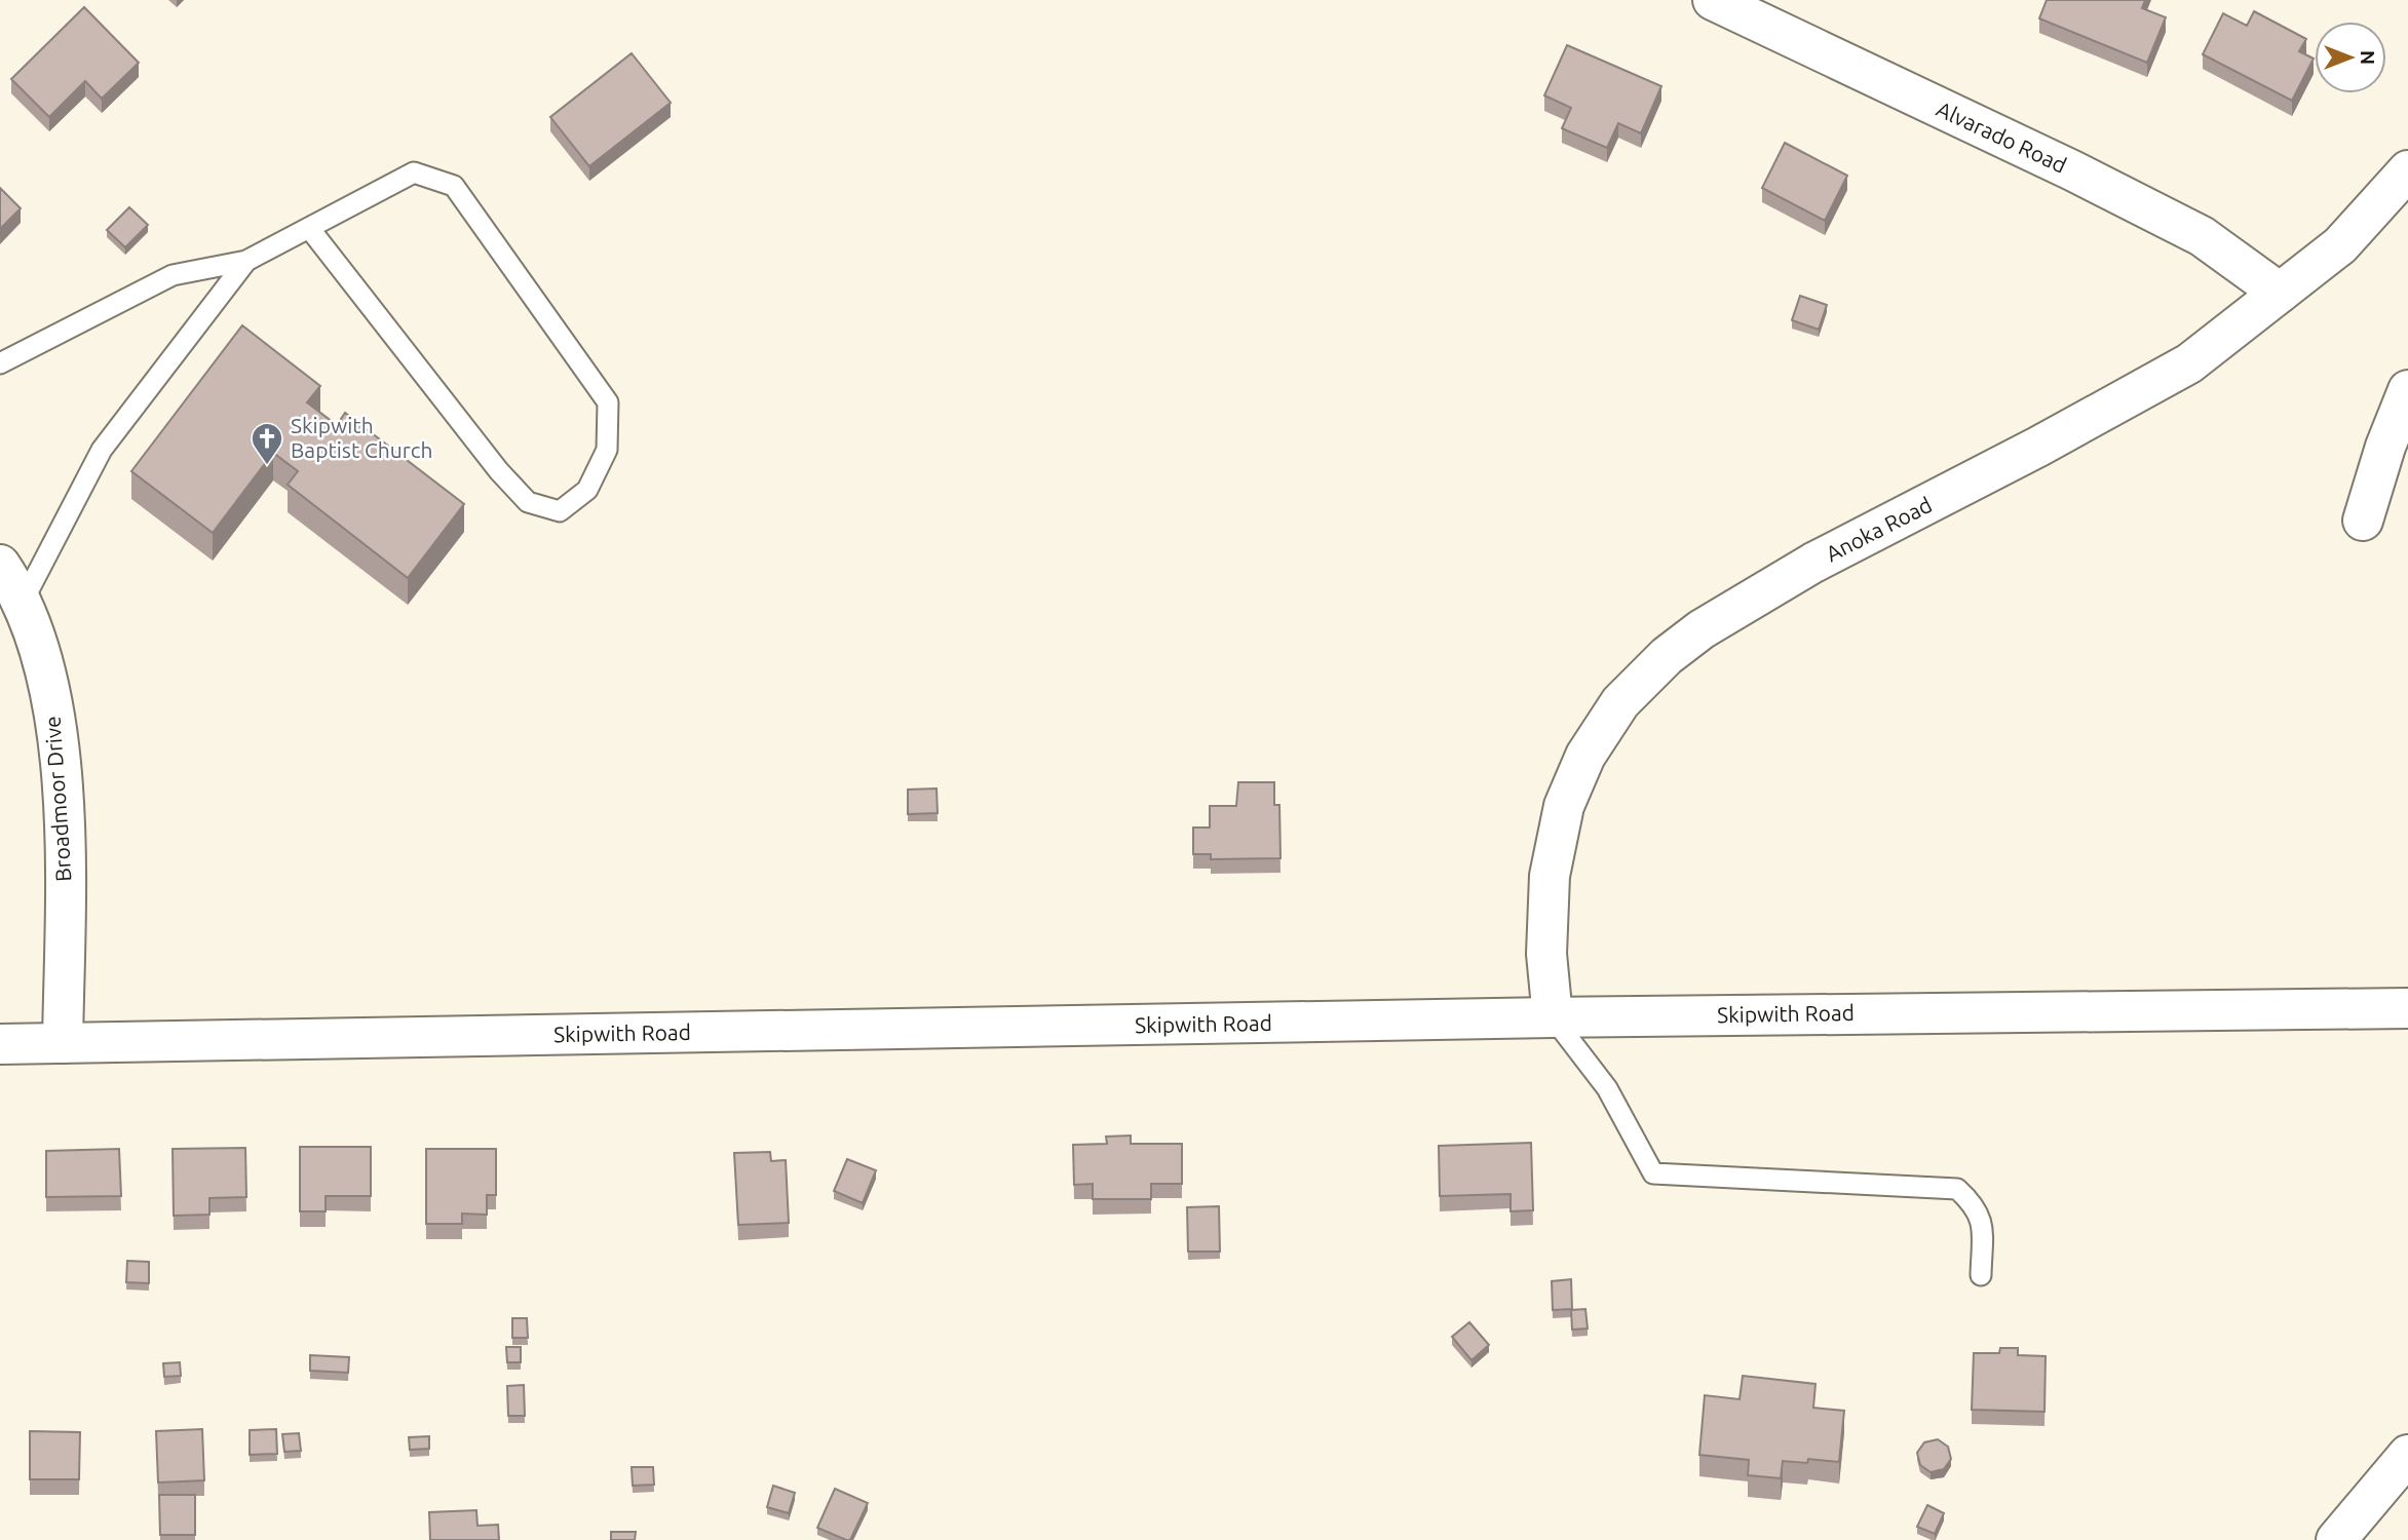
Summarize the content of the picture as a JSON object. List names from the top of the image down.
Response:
{
  "streets": {
    "main road": [
      "Alvarado Road",
      "Anoka Road",
      "Broadmoor Drive",
      "Skipwith Road"
    ]
  },
  "crossings": [
    ["Alvarado Road", "Anoka Road"],
    ["Anoka Road", "Skipwith Road"],
    ["Broadmoor Drive", "Skipwith Road"]
  ],
  "places": {
    "church": ["Skipwith Baptist Church"]
  },
  "north": "right"
}
